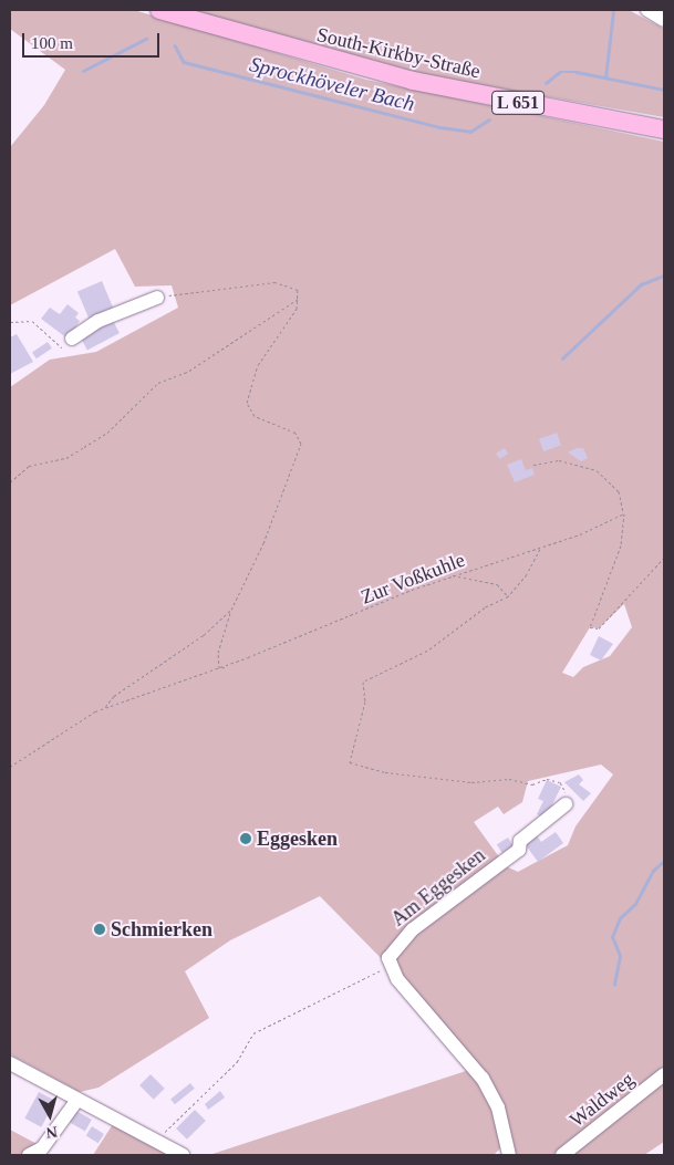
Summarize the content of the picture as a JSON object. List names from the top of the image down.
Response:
{
  "streets": {
    "main road": ["South-Kirkby-Straße", "L 651"],
    "street": ["Am Eggesken", "Waldweg"],
    "path": ["Zur Voßkuhle"]
  },
  "water": ["Sprockhöveler Bach"],
  "places": ["Eggesken", "Schmierken"],
  "scale_bar": "100 m",
  "north": "bottom"
}
